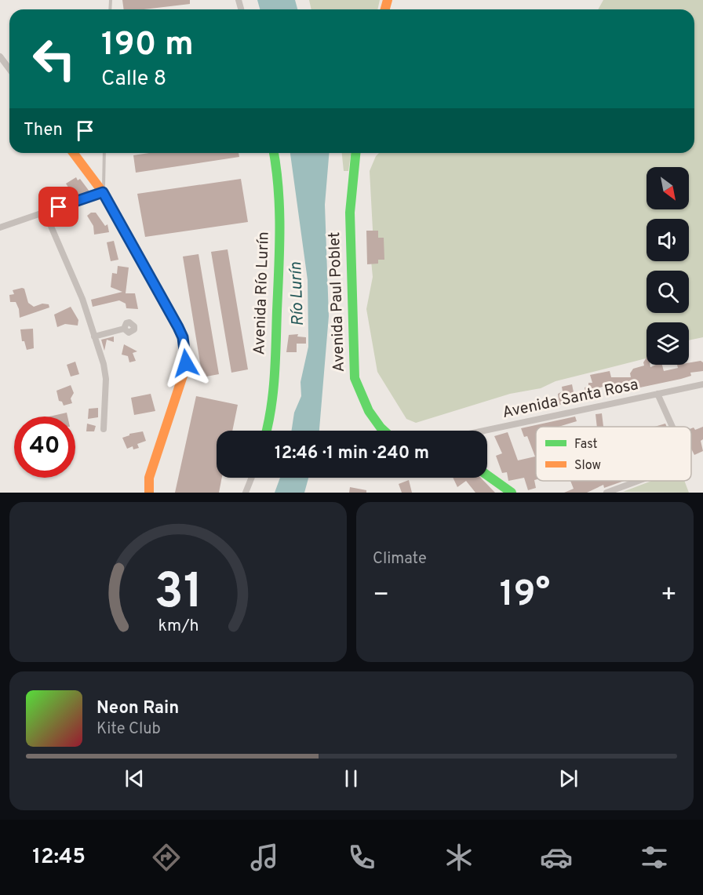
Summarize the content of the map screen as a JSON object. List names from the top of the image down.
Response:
{
  "streets": {
    "street": ["Avenida Río Lurín", "Avenida Paul Poblet", "Avenida Santa Rosa"]
  },
  "water": ["Río Lurín"],
  "legend": ["Fast", "Slow"],
  "north": "bottom right",
  "page": {
    "turn": ["190 m", "Calle 8"],
    "then": "Then",
    "limit": "40",
    "trip": "12:46 · 1 min · 240 m",
    "tile": "Climate",
    "heat": ["−", "19°", "+"],
    "song": ["Neon Rain", "Kite Club"],
    "tabs": "12:45",
    "gauge": ["31", "km/h"]
  }
}
